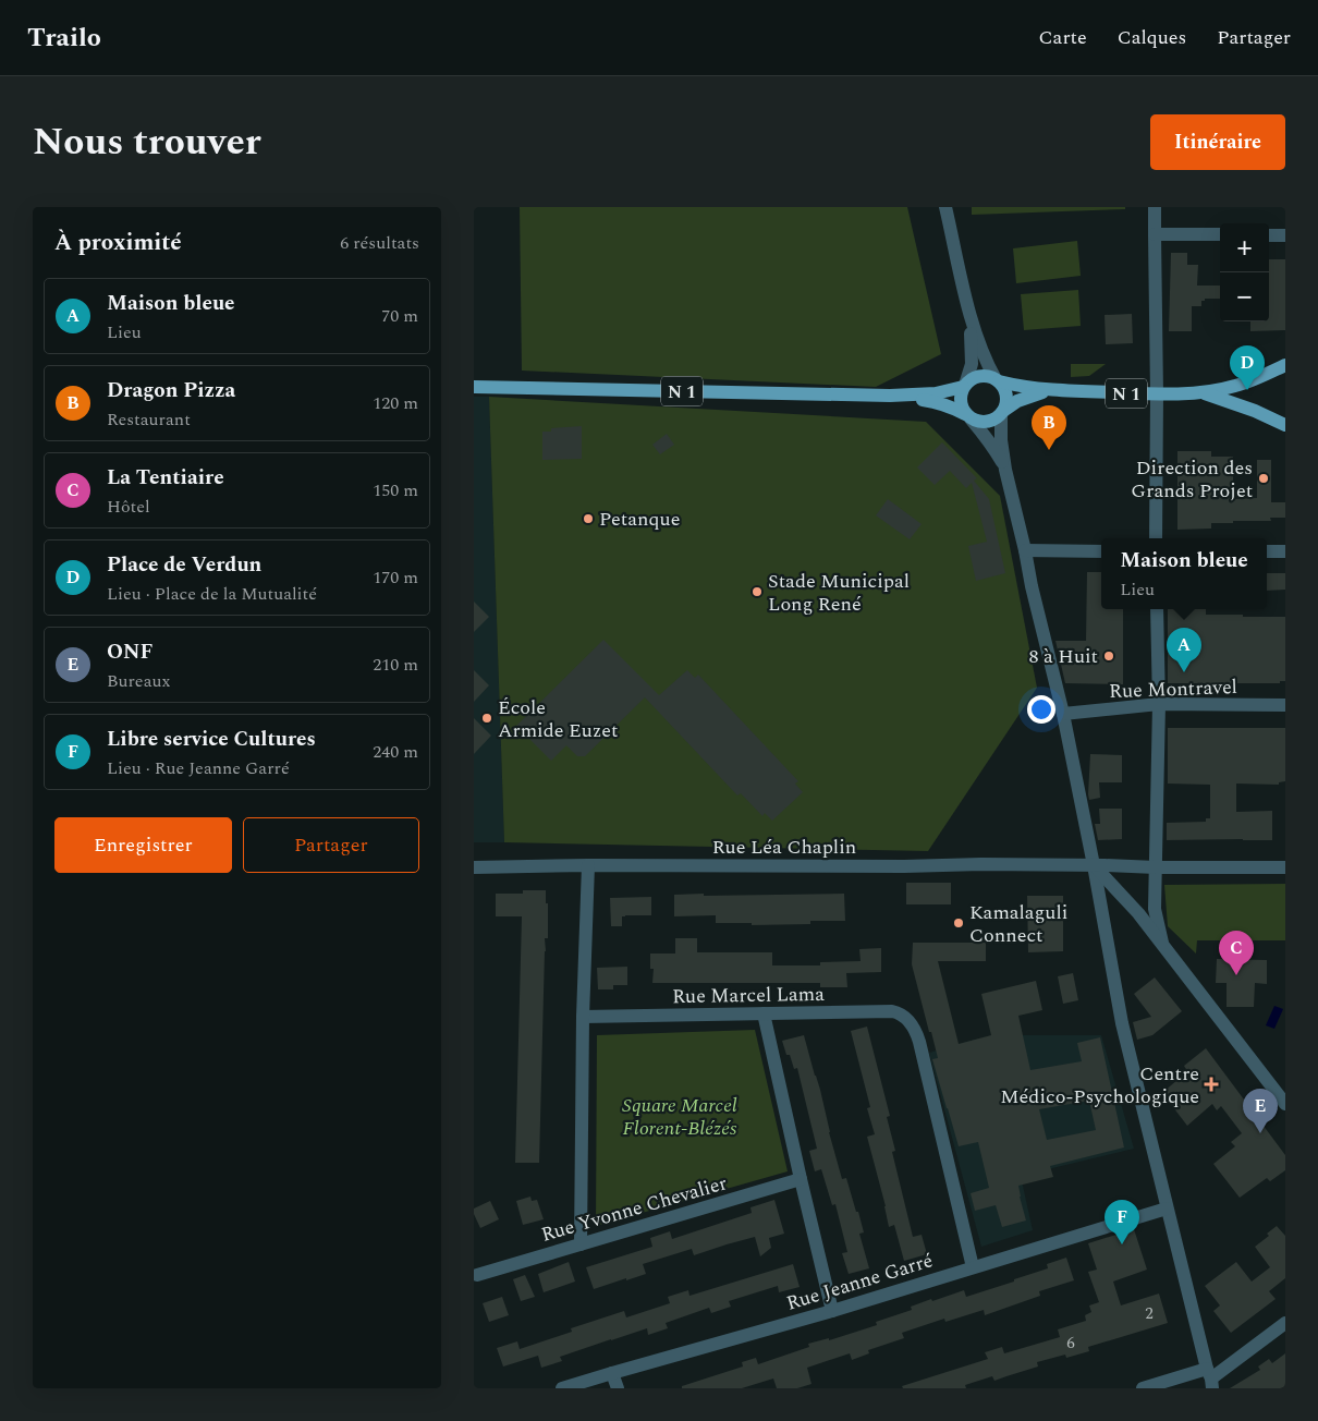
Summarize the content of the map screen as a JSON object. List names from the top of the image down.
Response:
{
  "streets": {
    "main road": ["N 1"],
    "street": [
      "Rue Montravel",
      "Rue Léa Chaplin",
      "Rue Marcel Lama",
      "Rue Yvonne Chevalier",
      "Rue Jeanne Garré"
    ]
  },
  "crossings": [
    ["Rue Marcel Lama", "Rue Jeanne Garré"]
  ],
  "parks": ["Square Marcel Florent-Blézés"],
  "places": {
    "other": [
      "Direction des Grands Projet",
      "Petanque",
      "Stade Municipal Long René",
      "8 à Huit",
      "École Armide Euzet",
      "Kamalaguli Connect"
    ],
    "health": ["Centre Médico-Psychologique"]
  },
  "house_numbers": ["2", "6"],
  "page": {
    "header": "Trailo",
    "nav": ["Carte", "Calques", "Partager"],
    "title": "Nous trouver",
    "buttons": [
      "Itinéraire",
      ["Enregistrer", "Partager"]
    ],
    "heading": ["À proximité", "6 résultats"],
    "map_buttons": ["+", "−"],
    "list": [
      {
        "mark": "A",
        "name": "Maison bleue",
        "note": "Lieu",
        "value": "70 m"
      },
      {
        "mark": "B",
        "name": "Dragon Pizza",
        "note": "Restaurant",
        "value": "120 m"
      },
      {
        "mark": "C",
        "name": "La Tentiaire",
        "note": "Hôtel",
        "value": "150 m"
      },
      {
        "mark": "D",
        "name": "Place de Verdun",
        "note": "Lieu · Place de la Mutualité",
        "value": "170 m"
      },
      {
        "mark": "E",
        "name": "ONF",
        "note": "Bureaux",
        "value": "210 m"
      },
      {
        "mark": "F",
        "name": "Libre service Cultures",
        "note": "Lieu · Rue Jeanne Garré",
        "value": "240 m"
      }
    ],
    "pins": [
      "D",
      "B",
      "A",
      "C",
      "E",
      "F"
    ],
    "popup": ["Maison bleue", "Lieu"]
  }
}
